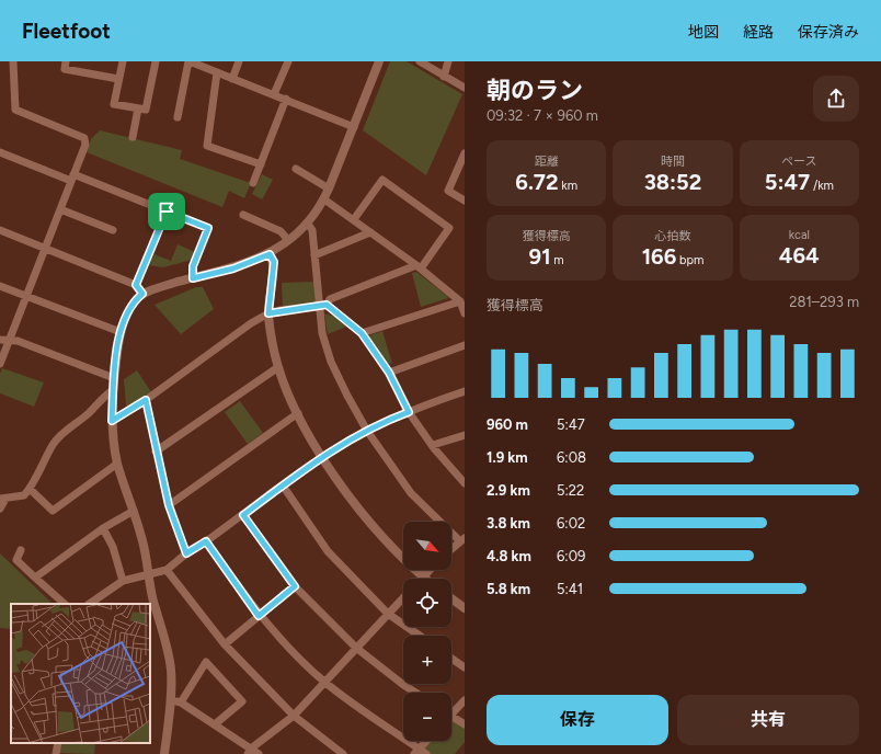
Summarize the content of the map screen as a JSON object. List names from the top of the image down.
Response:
{
  "north": "bottom right",
  "page": {
    "header": "Fleetfoot",
    "nav": ["地図", "経路", "保存済み"],
    "heading": ["朝のラン", "09:32 · 7 × 960 m"],
    "stats": [
      ["距離", "6.72 km"],
      ["時間", "38:52"],
      ["ペース", "5:47 /km"],
      ["獲得標高", "91 m"],
      ["心拍数", "166 bpm"],
      ["kcal", "464"]
    ],
    "chart": ["獲得標高", "281–293 m"],
    "list": [
      {
        "name": "960 m",
        "note": "5:47"
      },
      {
        "name": "1.9 km",
        "note": "6:08"
      },
      {
        "name": "2.9 km",
        "note": "5:22"
      },
      {
        "name": "3.8 km",
        "note": "6:02"
      },
      {
        "name": "4.8 km",
        "note": "6:09"
      },
      {
        "name": "5.8 km",
        "note": "5:41"
      }
    ],
    "map_buttons": ["+", "−"],
    "buttons": ["保存", "共有"]
  }
}
